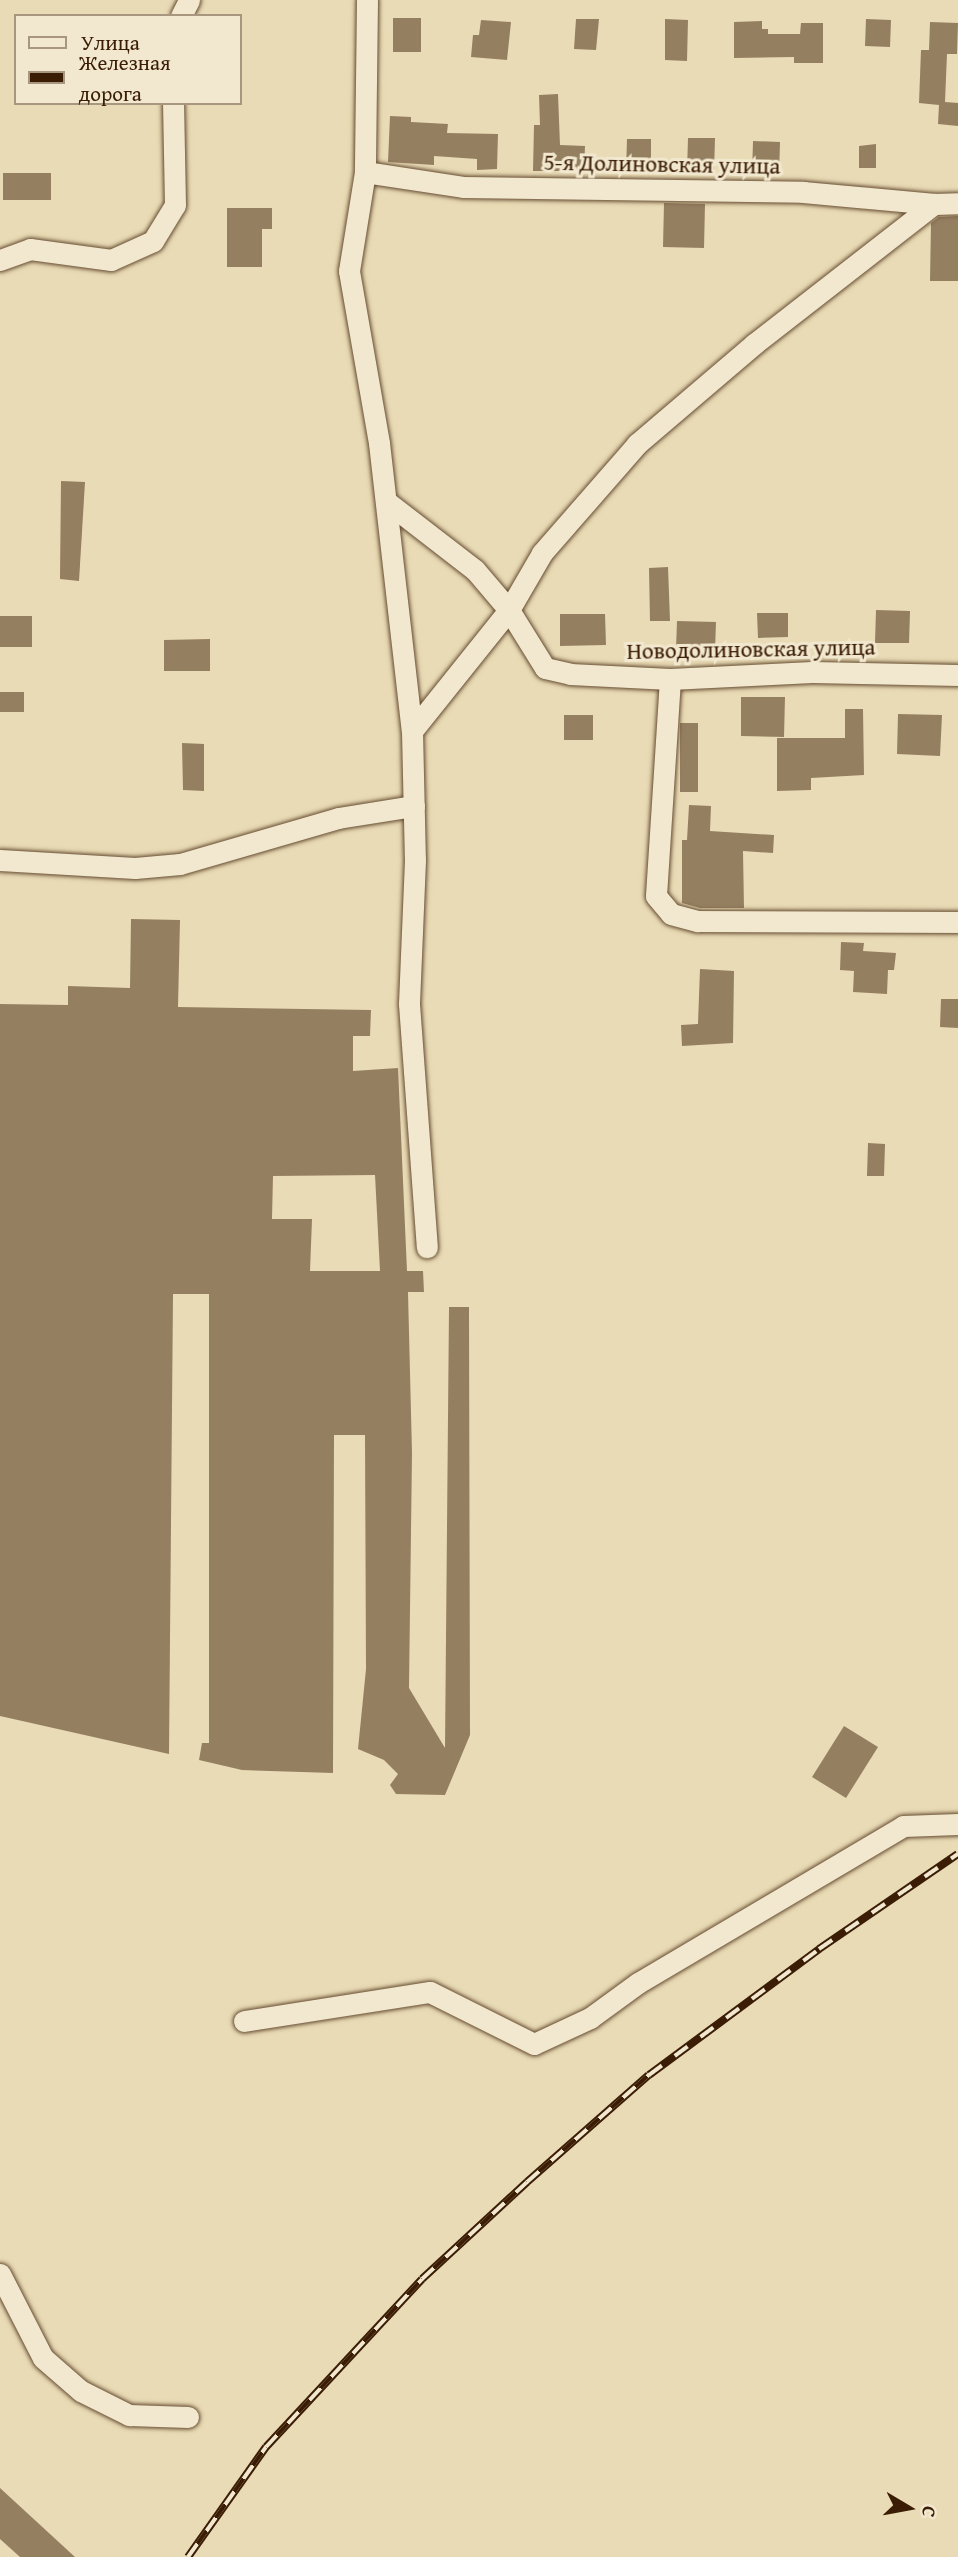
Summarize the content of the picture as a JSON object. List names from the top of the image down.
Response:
{
  "streets": {
    "street": ["5-я Долиновская улица", "Новодолиновская улица"]
  },
  "legend": ["Улица", "Железная дорога"],
  "north": "right"
}
